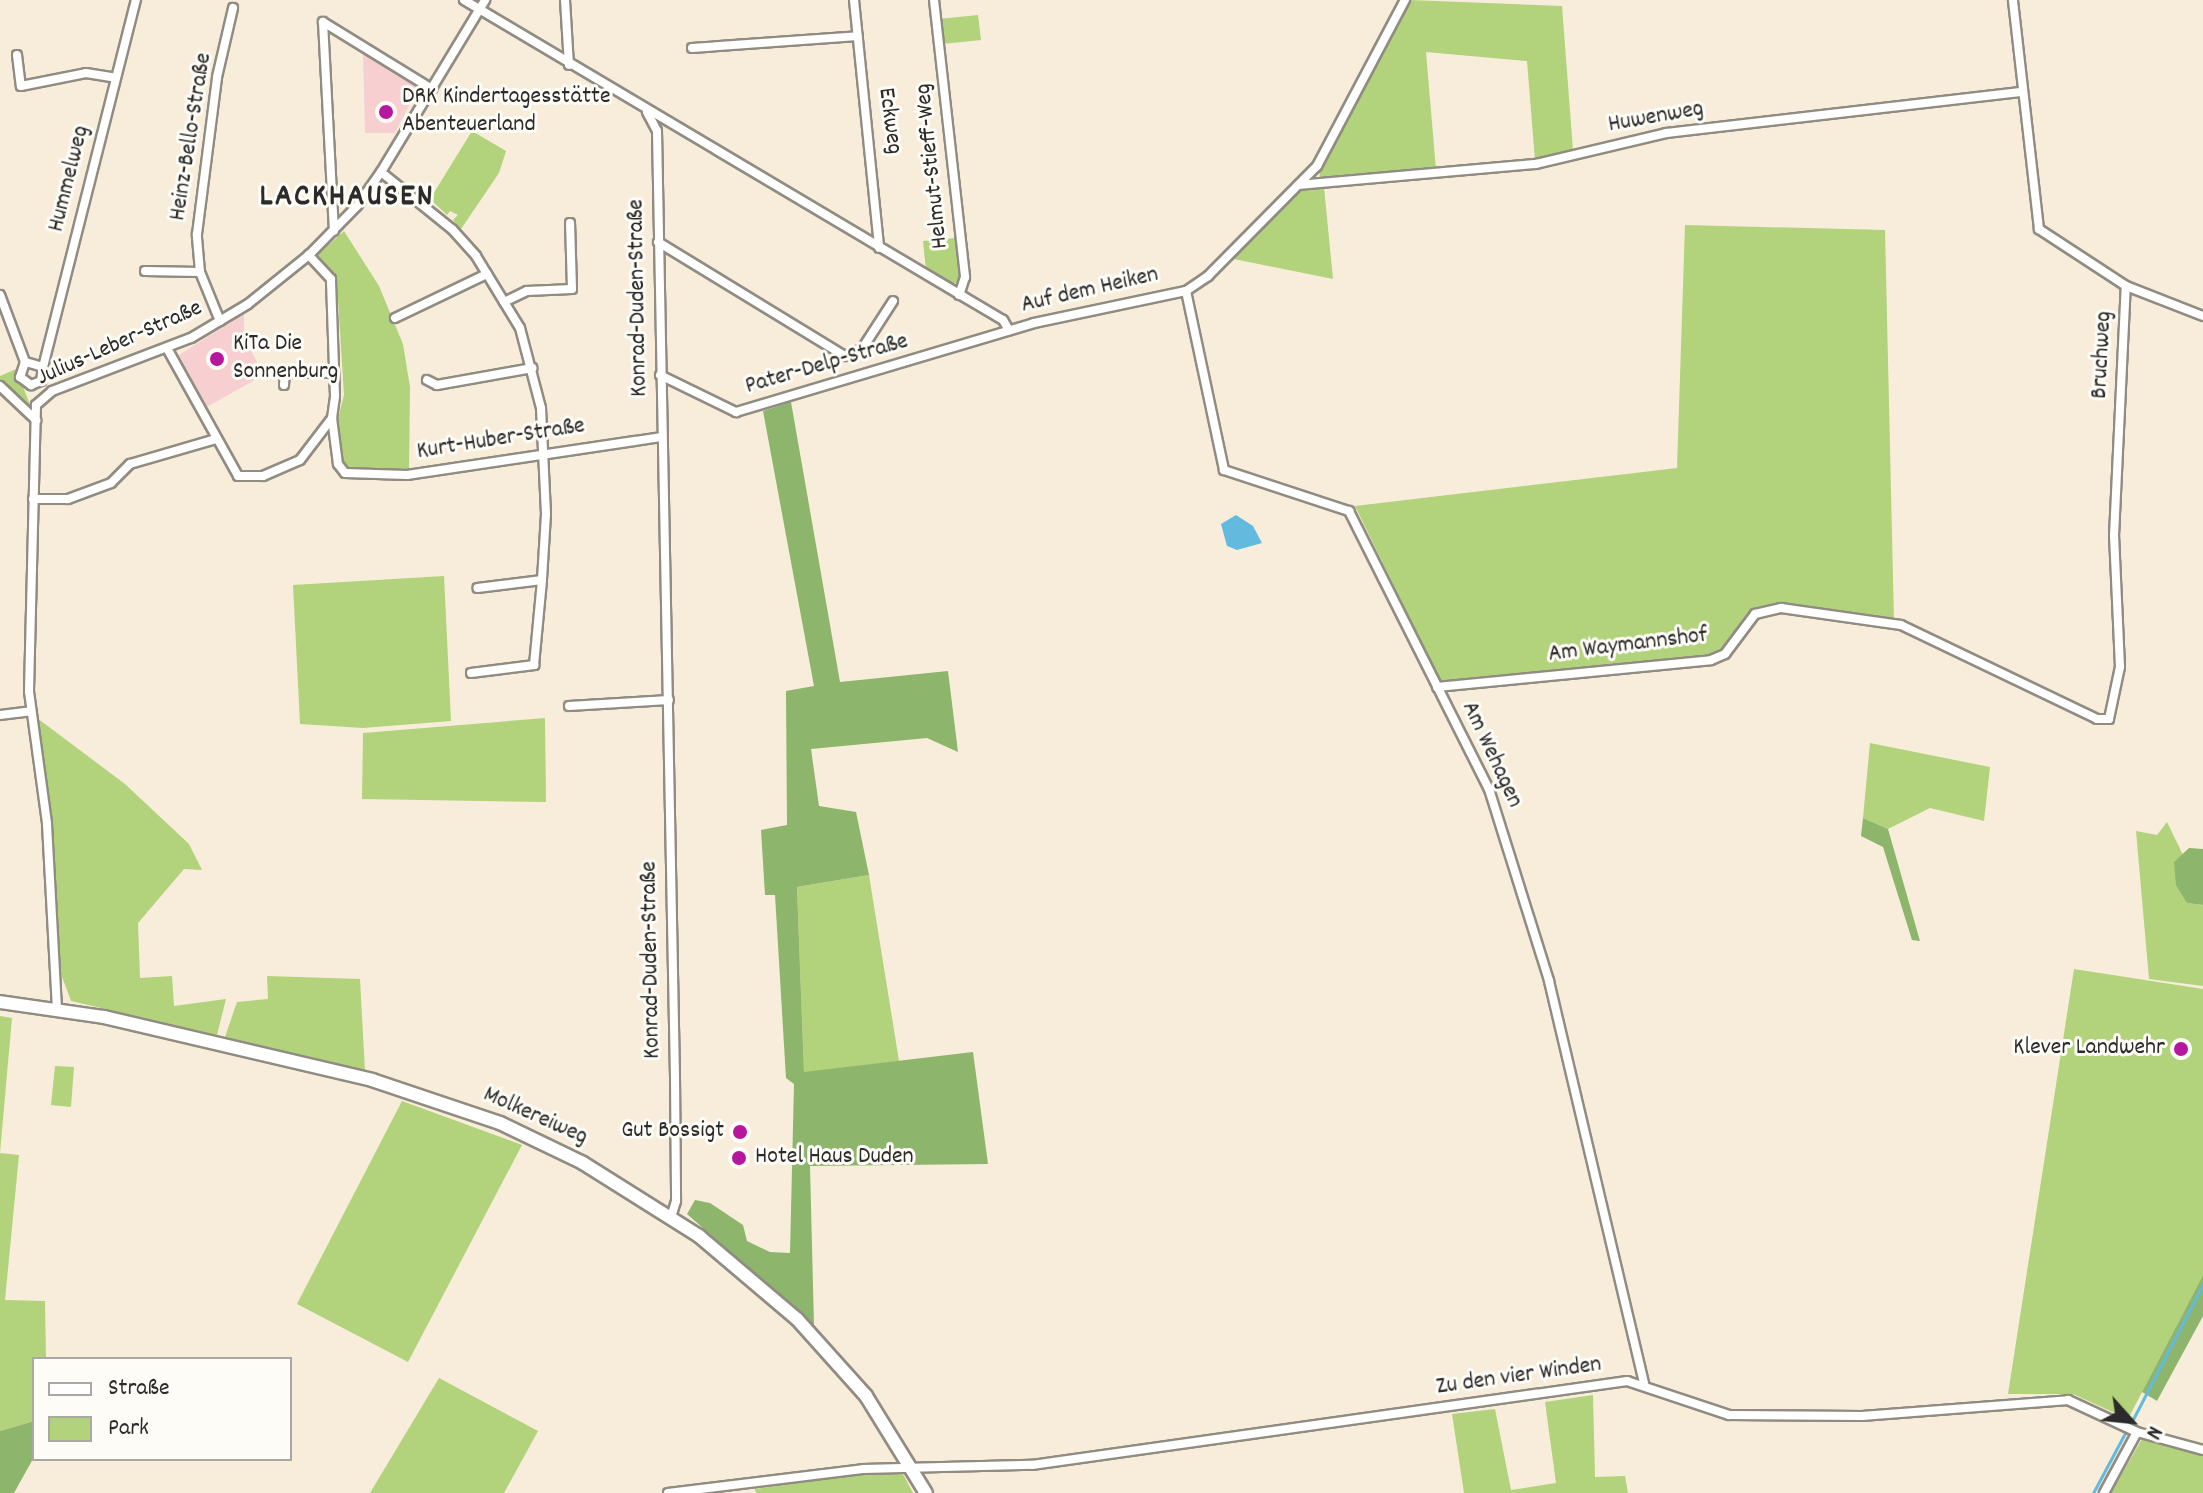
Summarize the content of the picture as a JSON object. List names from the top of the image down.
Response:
{
  "streets": {
    "main road": ["Molkereiweg"],
    "street": [
      "Huwenweg",
      "Eckweg",
      "Heinz-Bello-Straße",
      "Helmut-Stieff-Weg",
      "Hummelweg",
      "Auf dem Heiken",
      "Konrad-Duden-Straße",
      "Julius-Leber-Straße",
      "Bruchweg",
      "Pater-Delp-Straße",
      "Kurt-Huber-Straße",
      "Am Waymannshof",
      "Am Wehagen",
      "Zu den vier Winden"
    ]
  },
  "crossings": [
    ["Huwenweg", "Auf dem Heiken"],
    ["Huwenweg", "Bruchweg"],
    ["Eckweg", "Auf dem Heiken"],
    ["Heinz-Bello-Straße", "Julius-Leber-Straße"],
    ["Helmut-Stieff-Weg", "Auf dem Heiken"],
    ["Auf dem Heiken", "Konrad-Duden-Straße"],
    ["Auf dem Heiken", "Pater-Delp-Straße"],
    ["Auf dem Heiken", "Am Wehagen"],
    ["Konrad-Duden-Straße", "Pater-Delp-Straße"],
    ["Konrad-Duden-Straße", "Kurt-Huber-Straße"],
    ["Konrad-Duden-Straße", "Molkereiweg"],
    ["Julius-Leber-Straße", "Molkereiweg"],
    ["Bruchweg", "Am Waymannshof"],
    ["Am Waymannshof", "Am Wehagen"],
    ["Am Wehagen", "Zu den vier Winden"],
    ["Molkereiweg", "Zu den vier Winden"]
  ],
  "districts": ["LACKHAUSEN"],
  "places": [
    "DRK Kindertagesstätte Abenteuerland",
    "KiTa Die Sonnenburg",
    "Klever Landwehr",
    "Gut Bossigt",
    "Hotel Haus Duden"
  ],
  "legend": ["Straße", "Park"],
  "north": "bottom right"
}
